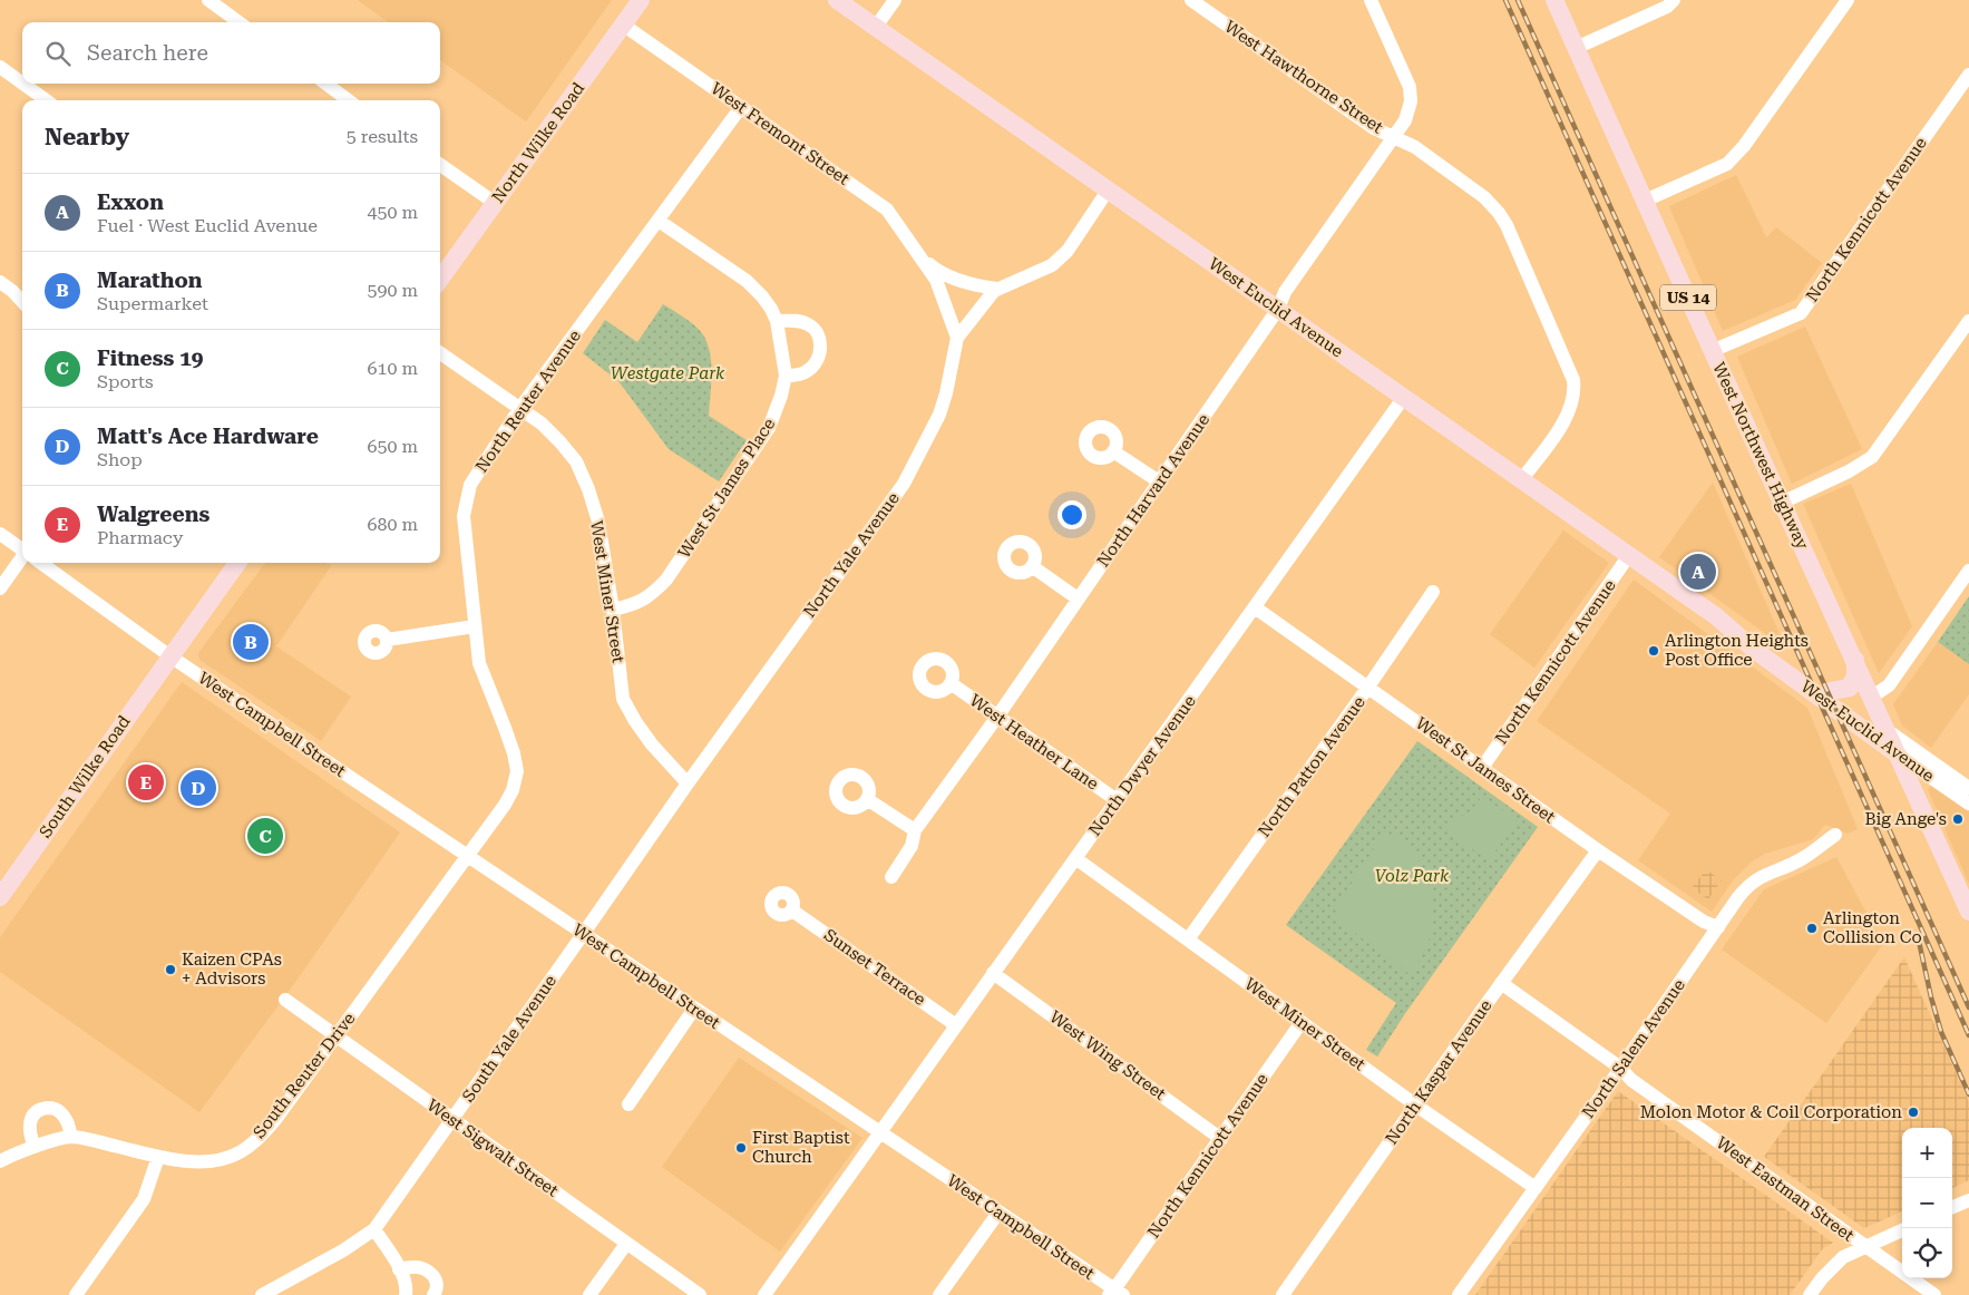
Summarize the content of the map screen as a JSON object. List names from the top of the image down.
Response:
{
  "streets": {
    "main road": [
      "North Wilke Road",
      "US 14",
      "West Euclid Avenue",
      "West Northwest Highway",
      "South Wilke Road"
    ],
    "street": [
      "West Hawthorne Street",
      "West Fremont Street",
      "North Kennicott Avenue",
      "North Reuter Avenue",
      "West St James Place",
      "North Harvard Avenue",
      "North Yale Avenue",
      "West Miner Street",
      "West Campbell Street",
      "West Heather Lane",
      "North Dwyer Avenue",
      "North Patton Avenue",
      "West St James Street",
      "Sunset Terrace",
      "South Yale Avenue",
      "North Salem Avenue",
      "West Wing Street",
      "North Kaspar Avenue",
      "South Reuter Drive",
      "West Sigwalt Street",
      "West Eastman Street"
    ]
  },
  "crossings": [
    ["West Hawthorne Street", "West Euclid Avenue"],
    ["West Hawthorne Street", "North Harvard Avenue"],
    ["West Fremont Street", "North Wilke Road"],
    ["West Fremont Street", "North Reuter Avenue"],
    ["West Fremont Street", "North Yale Avenue"],
    ["North Kennicott Avenue", "West Euclid Avenue"],
    ["North Kennicott Avenue", "West Northwest Highway"],
    ["North Kennicott Avenue", "West Miner Street"],
    ["North Kennicott Avenue", "West Campbell Street"],
    ["North Kennicott Avenue", "West St James Street"],
    ["North Kennicott Avenue", "West Wing Street"],
    ["West Euclid Avenue", "West Northwest Highway"],
    ["West Euclid Avenue", "North Harvard Avenue"],
    ["West Euclid Avenue", "North Yale Avenue"],
    ["West Euclid Avenue", "North Dwyer Avenue"],
    ["North Reuter Avenue", "West St James Place"],
    ["North Reuter Avenue", "West Miner Street"],
    ["North Reuter Avenue", "West Campbell Street"],
    ["North Reuter Avenue", "South Reuter Drive"],
    ["West St James Place", "West Miner Street"],
    ["North Harvard Avenue", "West Heather Lane"],
    ["North Yale Avenue", "West Miner Street"],
    ["North Yale Avenue", "West Campbell Street"],
    ["North Yale Avenue", "South Yale Avenue"],
    ["West Miner Street", "North Dwyer Avenue"],
    ["West Miner Street", "North Patton Avenue"],
    ["West Miner Street", "North Salem Avenue"],
    ["West Miner Street", "North Kaspar Avenue"],
    ["West Campbell Street", "North Dwyer Avenue"],
    ["West Campbell Street", "South Wilke Road"],
    ["West Campbell Street", "South Yale Avenue"],
    ["West Campbell Street", "South Reuter Drive"],
    ["West Heather Lane", "North Dwyer Avenue"],
    ["North Dwyer Avenue", "West St James Street"],
    ["North Dwyer Avenue", "Sunset Terrace"],
    ["North Dwyer Avenue", "West Wing Street"],
    ["North Patton Avenue", "West St James Street"],
    ["West St James Street", "North Salem Avenue"],
    ["West St James Street", "North Kaspar Avenue"],
    ["South Yale Avenue", "West Sigwalt Street"],
    ["North Salem Avenue", "West Eastman Street"],
    ["North Kaspar Avenue", "West Eastman Street"],
    ["South Reuter Drive", "West Sigwalt Street"]
  ],
  "parks": ["Westgate Park", "Volz Park"],
  "places": [
    "Arlington Heights Post Office",
    "Big Ange's",
    "Arlington Collision Co",
    "Kaizen CPAs + Advisors",
    "Molon Motor & Coil Corporation",
    "First Baptist Church"
  ],
  "page": {
    "search": "Search here",
    "heading": ["Nearby", "5 results"],
    "list": [
      {
        "mark": "A",
        "name": "Exxon",
        "note": "Fuel · West Euclid Avenue",
        "value": "450 m"
      },
      {
        "mark": "B",
        "name": "Marathon",
        "note": "Supermarket",
        "value": "590 m"
      },
      {
        "mark": "C",
        "name": "Fitness 19",
        "note": "Sports",
        "value": "610 m"
      },
      {
        "mark": "D",
        "name": "Matt's Ace Hardware",
        "note": "Shop",
        "value": "650 m"
      },
      {
        "mark": "E",
        "name": "Walgreens",
        "note": "Pharmacy",
        "value": "680 m"
      }
    ],
    "pins": [
      "A",
      "B",
      "E",
      "D",
      "C"
    ],
    "map_buttons": ["+", "−"]
  }
}
